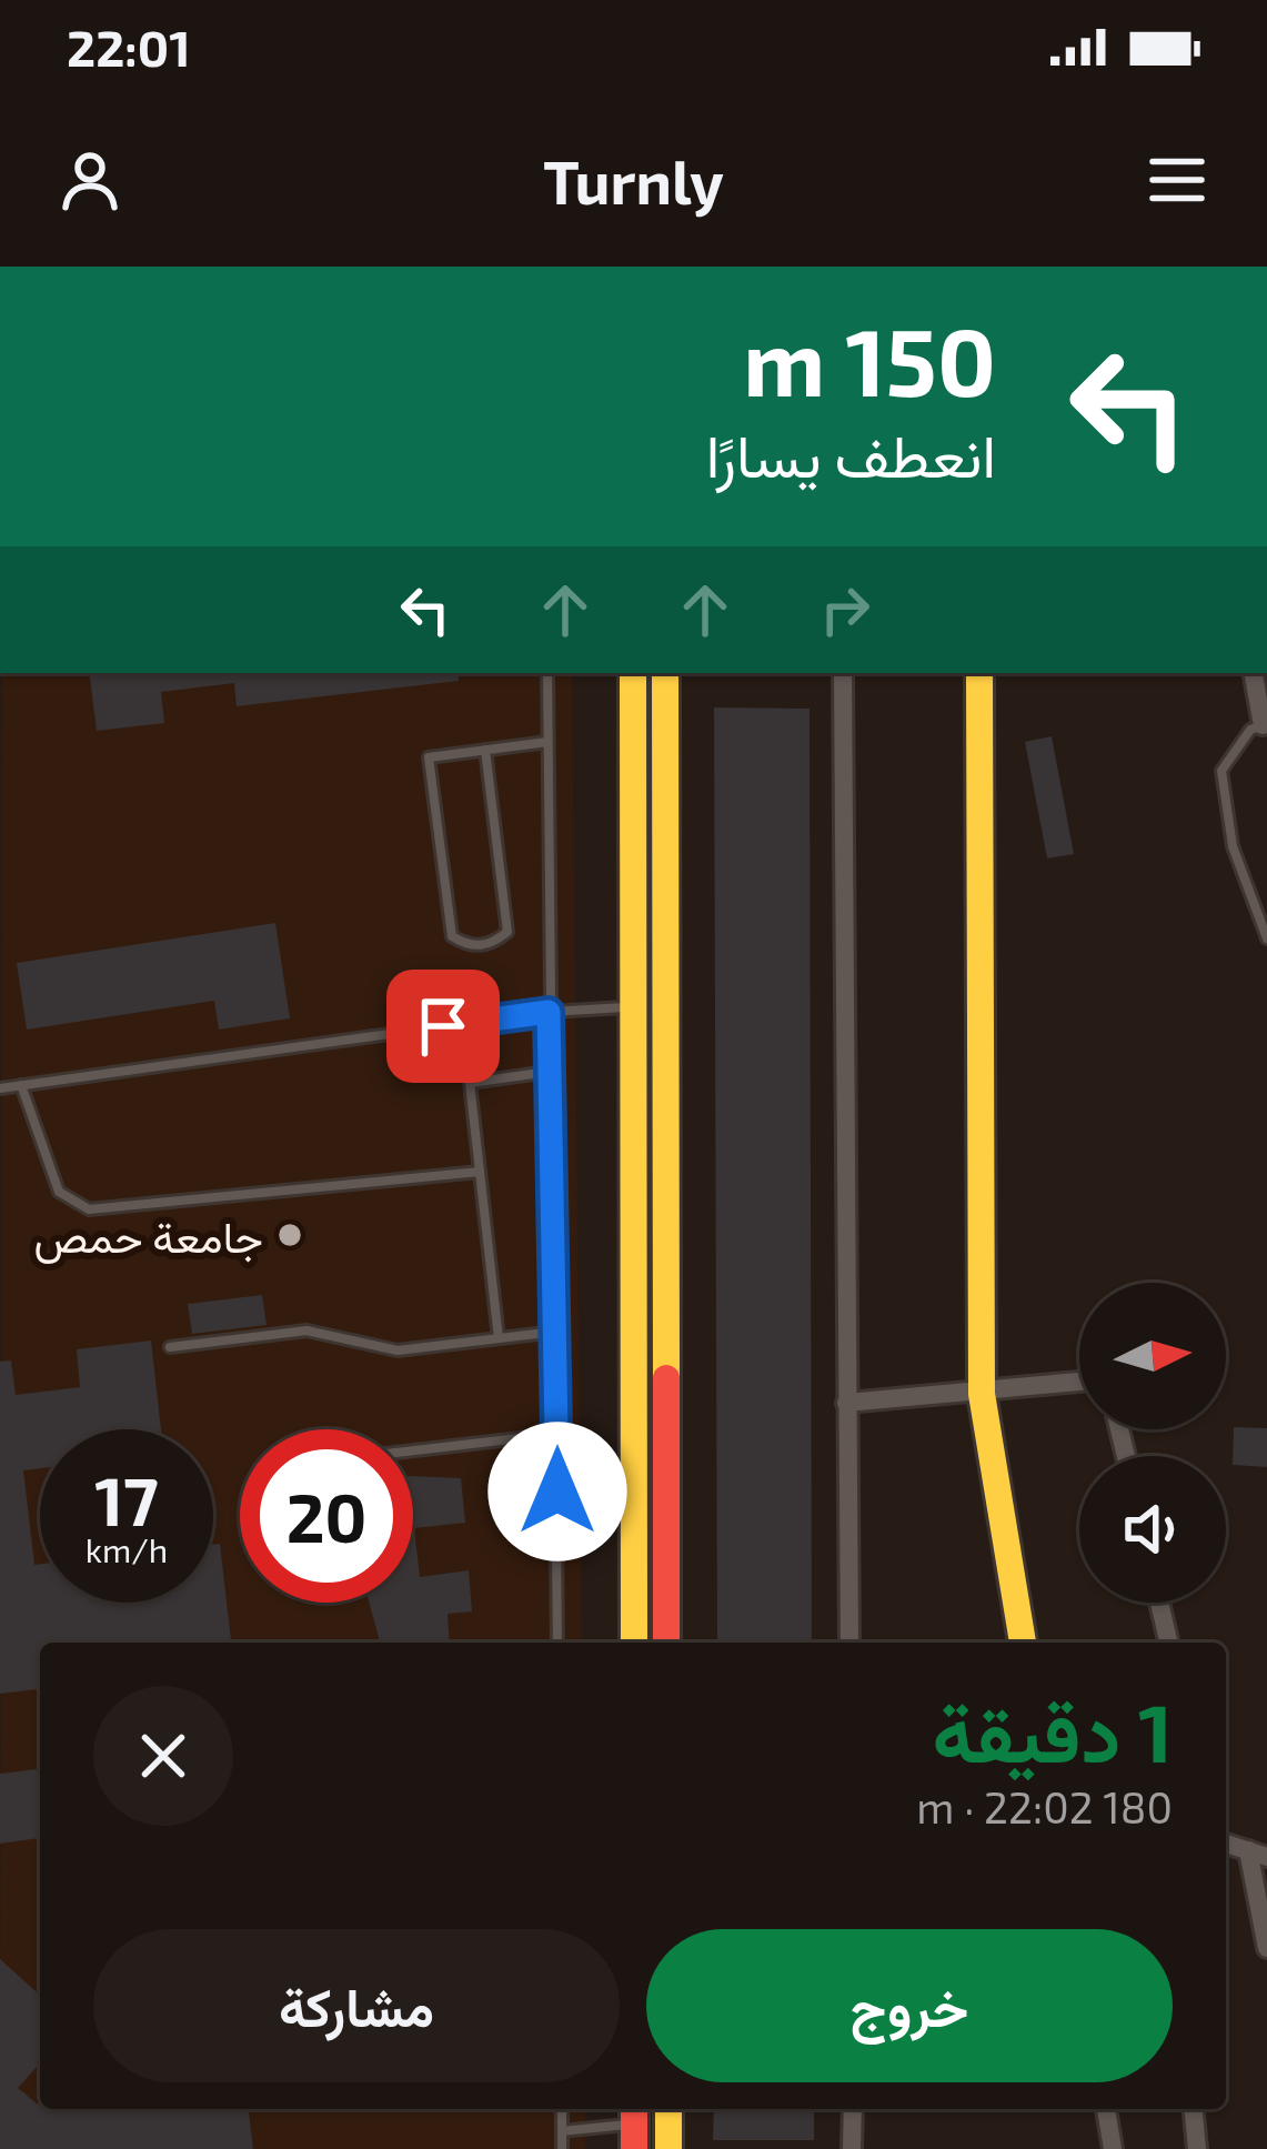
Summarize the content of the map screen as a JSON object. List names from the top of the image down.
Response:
{
  "places": ["جامعة حمص"],
  "north": "right",
  "page": {
    "status": "22:01",
    "header": "Turnly",
    "turn": ["150 m", "انعطف يسارًا"],
    "speed": "17 km/h",
    "limit": "20",
    "heading": ["1 دقيقة", "180 m · 22:02"],
    "buttons": ["خروج", "مشاركة"]
  }
}
